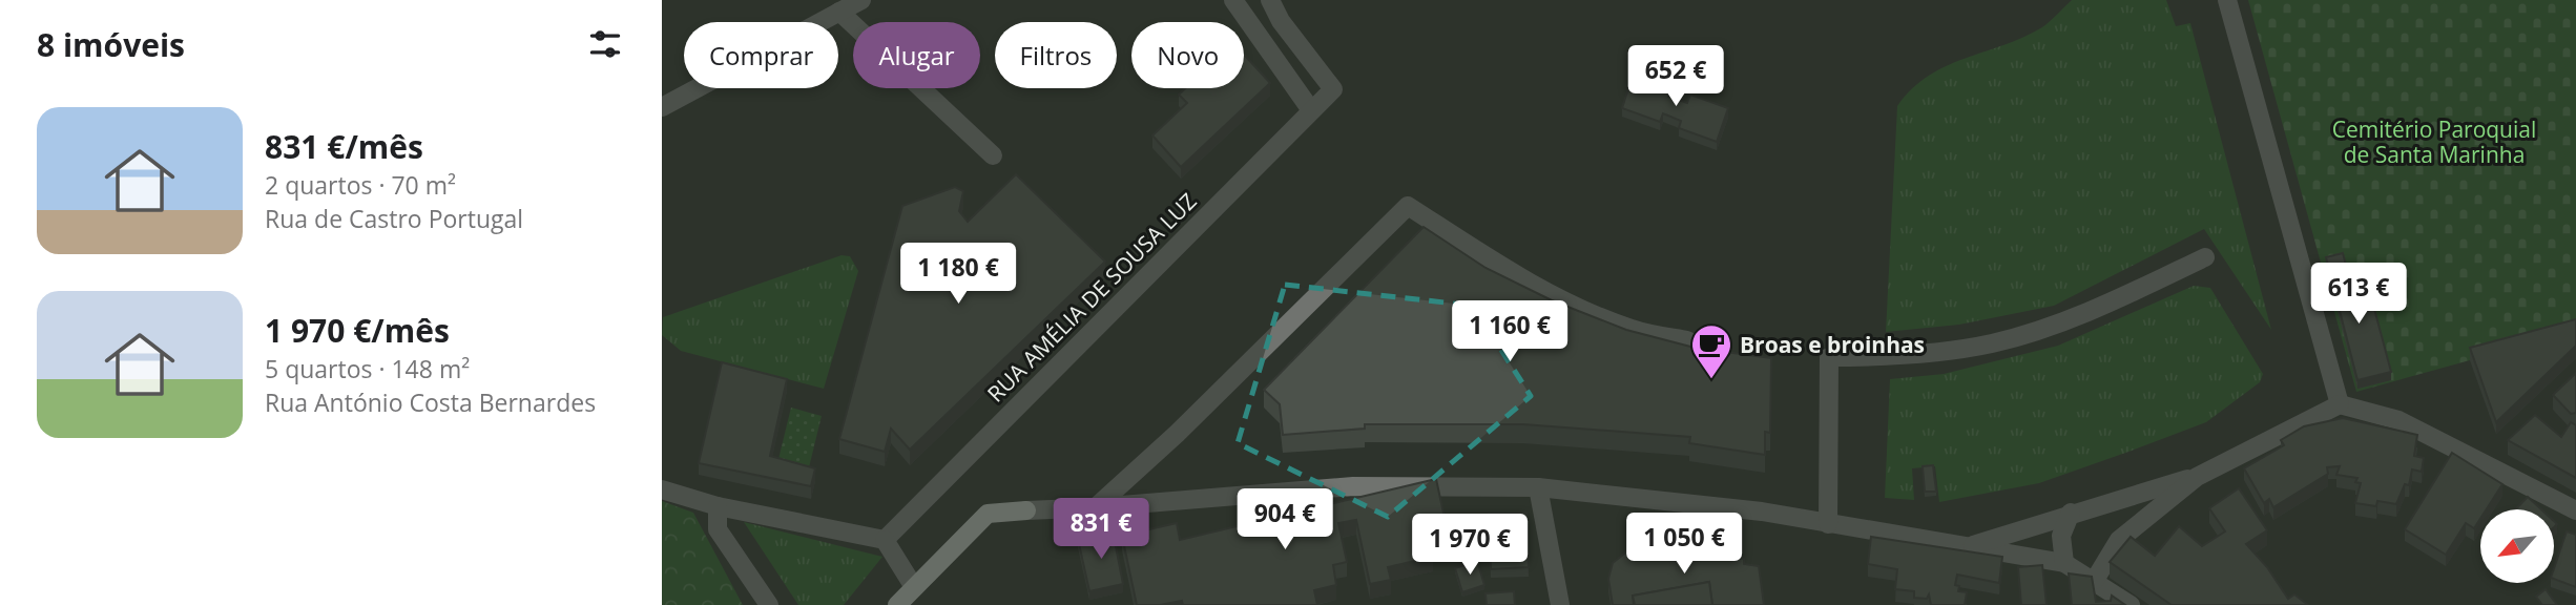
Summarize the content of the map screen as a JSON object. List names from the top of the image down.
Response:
{
  "streets": {
    "street": ["RUA AMÉLIA DE SOUSA LUZ"]
  },
  "parks": ["Cemitério Paroquial de Santa Marinha"],
  "places": {
    "cafe": ["Broas e broinhas"]
  },
  "north": "bottom left",
  "page": {
    "heading": "8 imóveis",
    "chip": [
      "Comprar",
      "Alugar",
      "Filtros",
      "Novo"
    ],
    "price": [
      "652 €",
      "1 180 €",
      "613 €",
      "1 160 €",
      "904 €",
      "831 €",
      "1 050 €",
      "1 970 €"
    ],
    "list": [
      {
        "name": "831 €/mês",
        "note": "2 quartos · 70 m² · Rua de Castro Portugal"
      },
      {
        "name": "1 970 €/mês",
        "note": "5 quartos · 148 m² · Rua António Costa Bernardes"
      }
    ]
  }
}
